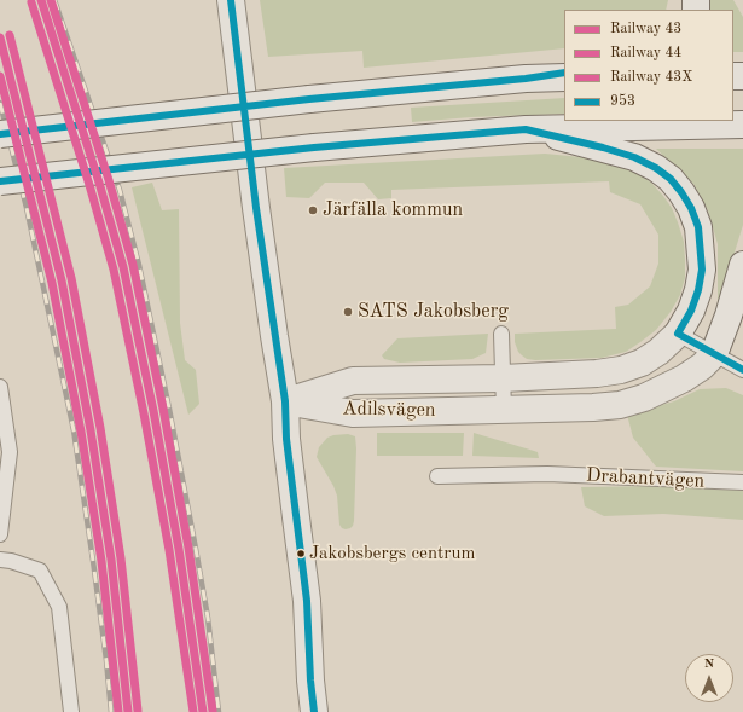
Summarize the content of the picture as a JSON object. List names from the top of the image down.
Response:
{
  "streets": {
    "main road": ["Adilsvägen"],
    "lane": ["Drabantvägen"]
  },
  "places": ["Järfälla kommun", "SATS Jakobsberg", "Jakobsbergs centrum"],
  "lines": [
    "rail line 43",
    "rail line 43X",
    "transit line 953",
    "rail line 44"
  ],
  "legend": [
    "Railway 43",
    "Railway 44",
    "Railway 43X",
    "953"
  ],
  "north": "top"
}
